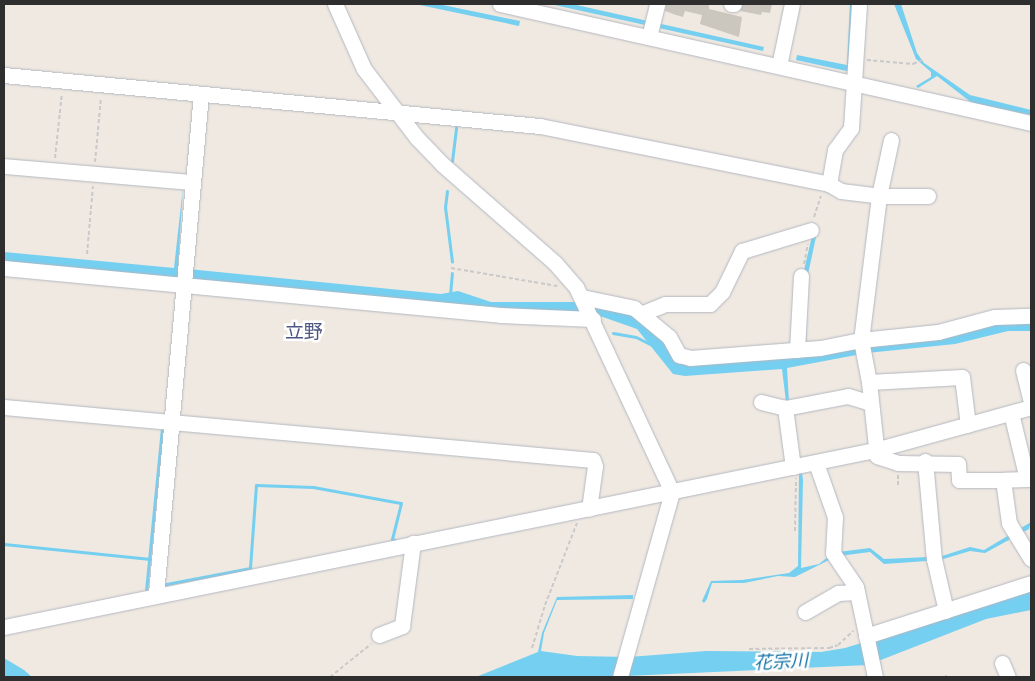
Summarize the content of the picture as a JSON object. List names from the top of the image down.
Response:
{
  "districts": ["立野"],
  "water": ["花宗川"]
}
